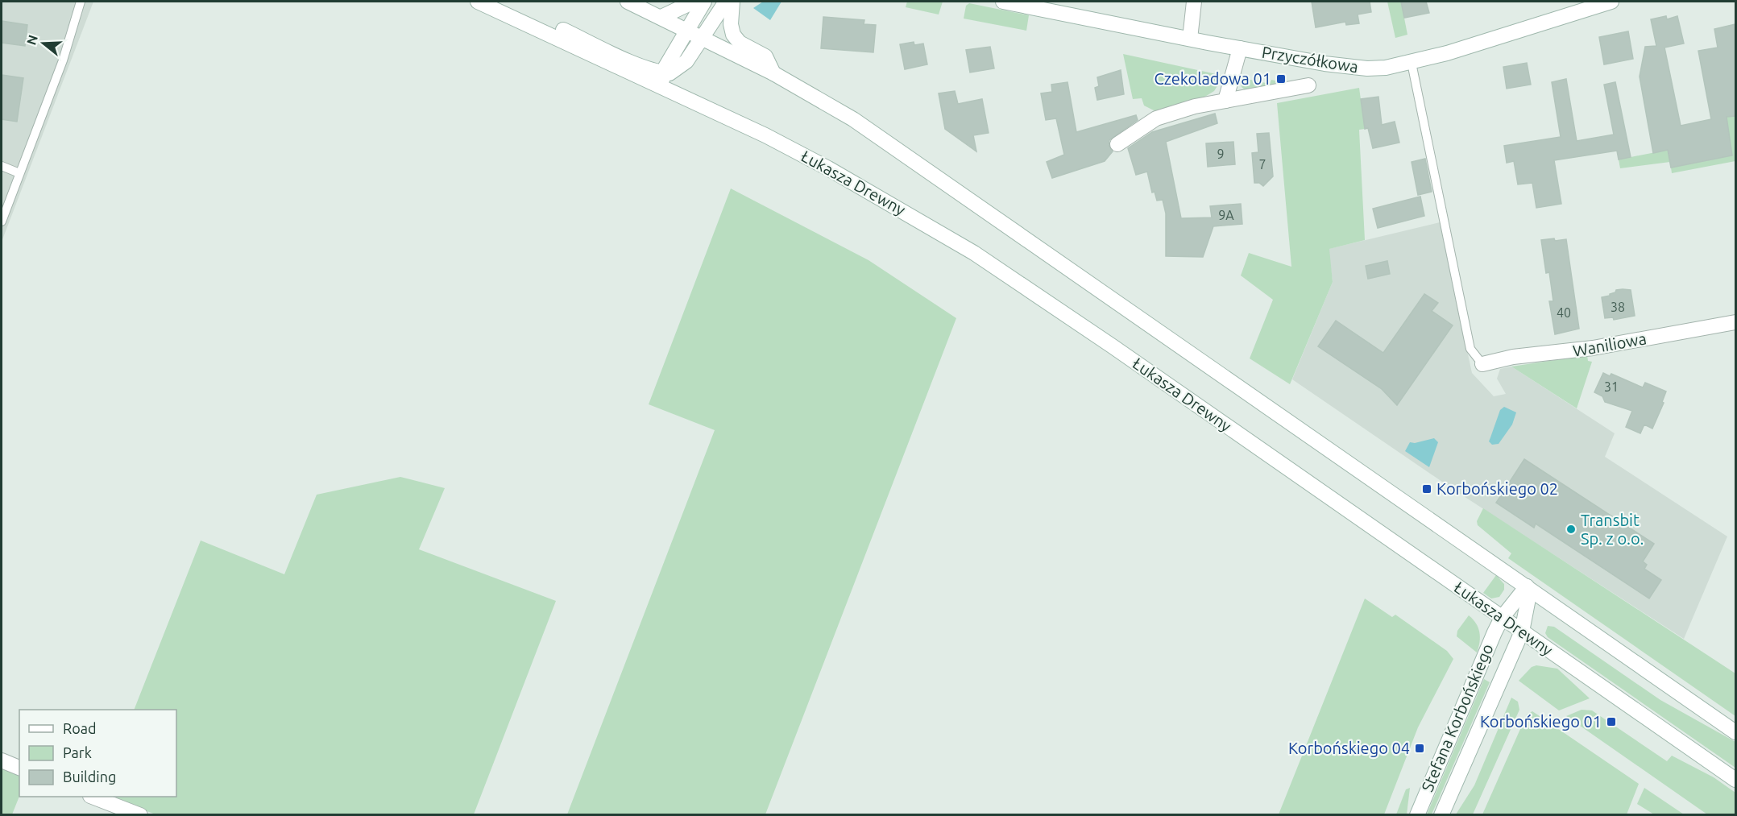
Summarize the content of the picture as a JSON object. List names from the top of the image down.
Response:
{
  "streets": {
    "main road": [
      "Przyczółkowa",
      "Łukasza Drewny",
      "Waniliowa",
      "Stefana Korbońskiego"
    ]
  },
  "crossings": [
    ["Łukasza Drewny", "Stefana Korbońskiego"]
  ],
  "places": {
    "transit": [
      "Czekoladowa 01",
      "Korbońskiego 02",
      "Korbońskiego 01",
      "Korbońskiego 04"
    ],
    "other": ["Transbit Sp. z o.o."]
  },
  "house_numbers": [
    "9",
    "7",
    "9A",
    "38",
    "40",
    "31"
  ],
  "legend": ["Road", "Park", "Building"],
  "north": "left"
}
